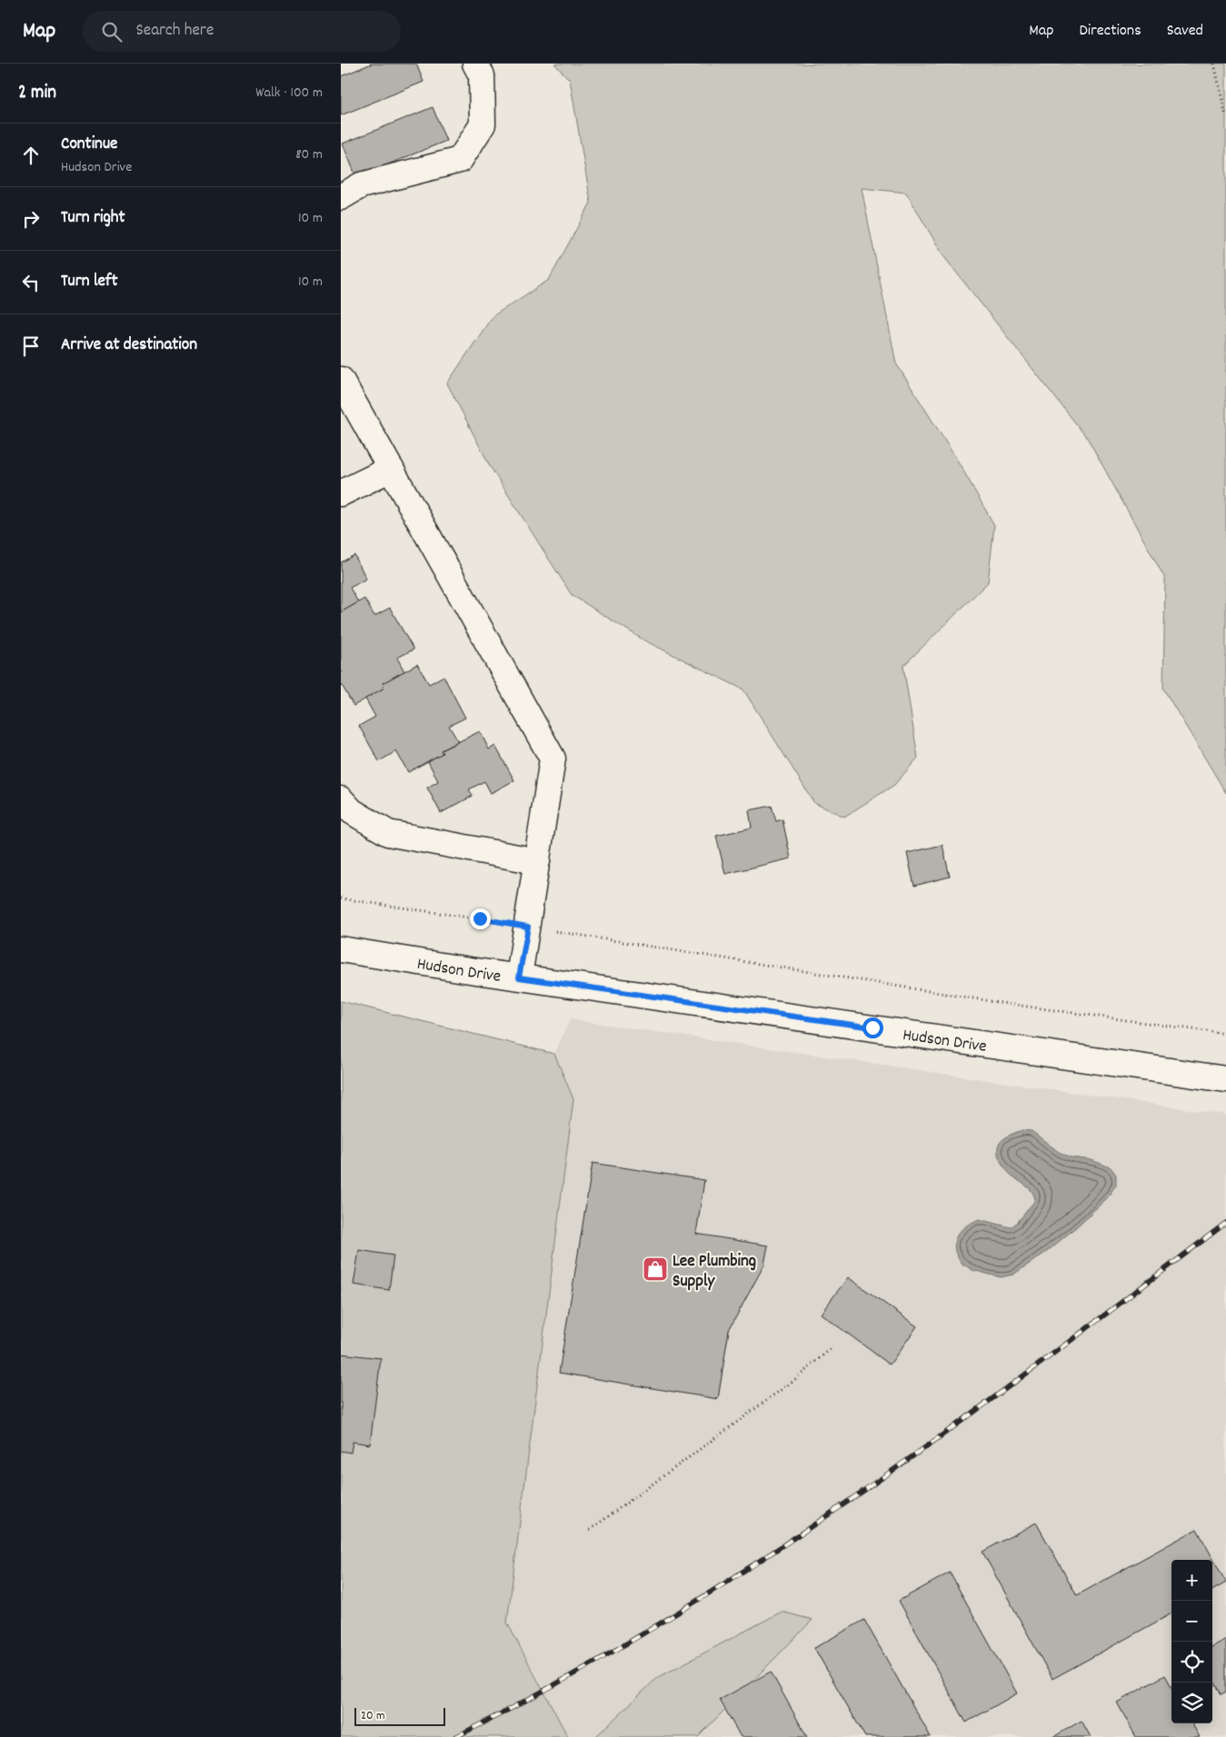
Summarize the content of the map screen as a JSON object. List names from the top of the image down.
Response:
{
  "streets": {
    "main road": ["Hudson Drive"]
  },
  "places": {
    "shop": ["Lee Plumbing Supply"]
  },
  "scale_bar": "20 m",
  "page": {
    "header": "Map",
    "search": "Search here",
    "nav": ["Map", "Directions", "Saved"],
    "heading": ["2 min", "Walk · 100 m"],
    "list": [
      ["Continue", "Hudson Drive", "80 m"],
      ["Turn right", "10 m"],
      ["Turn left", "10 m"],
      "Arrive at destination"
    ],
    "map_buttons": ["+", "−"],
    "scale": "20 m"
  }
}
